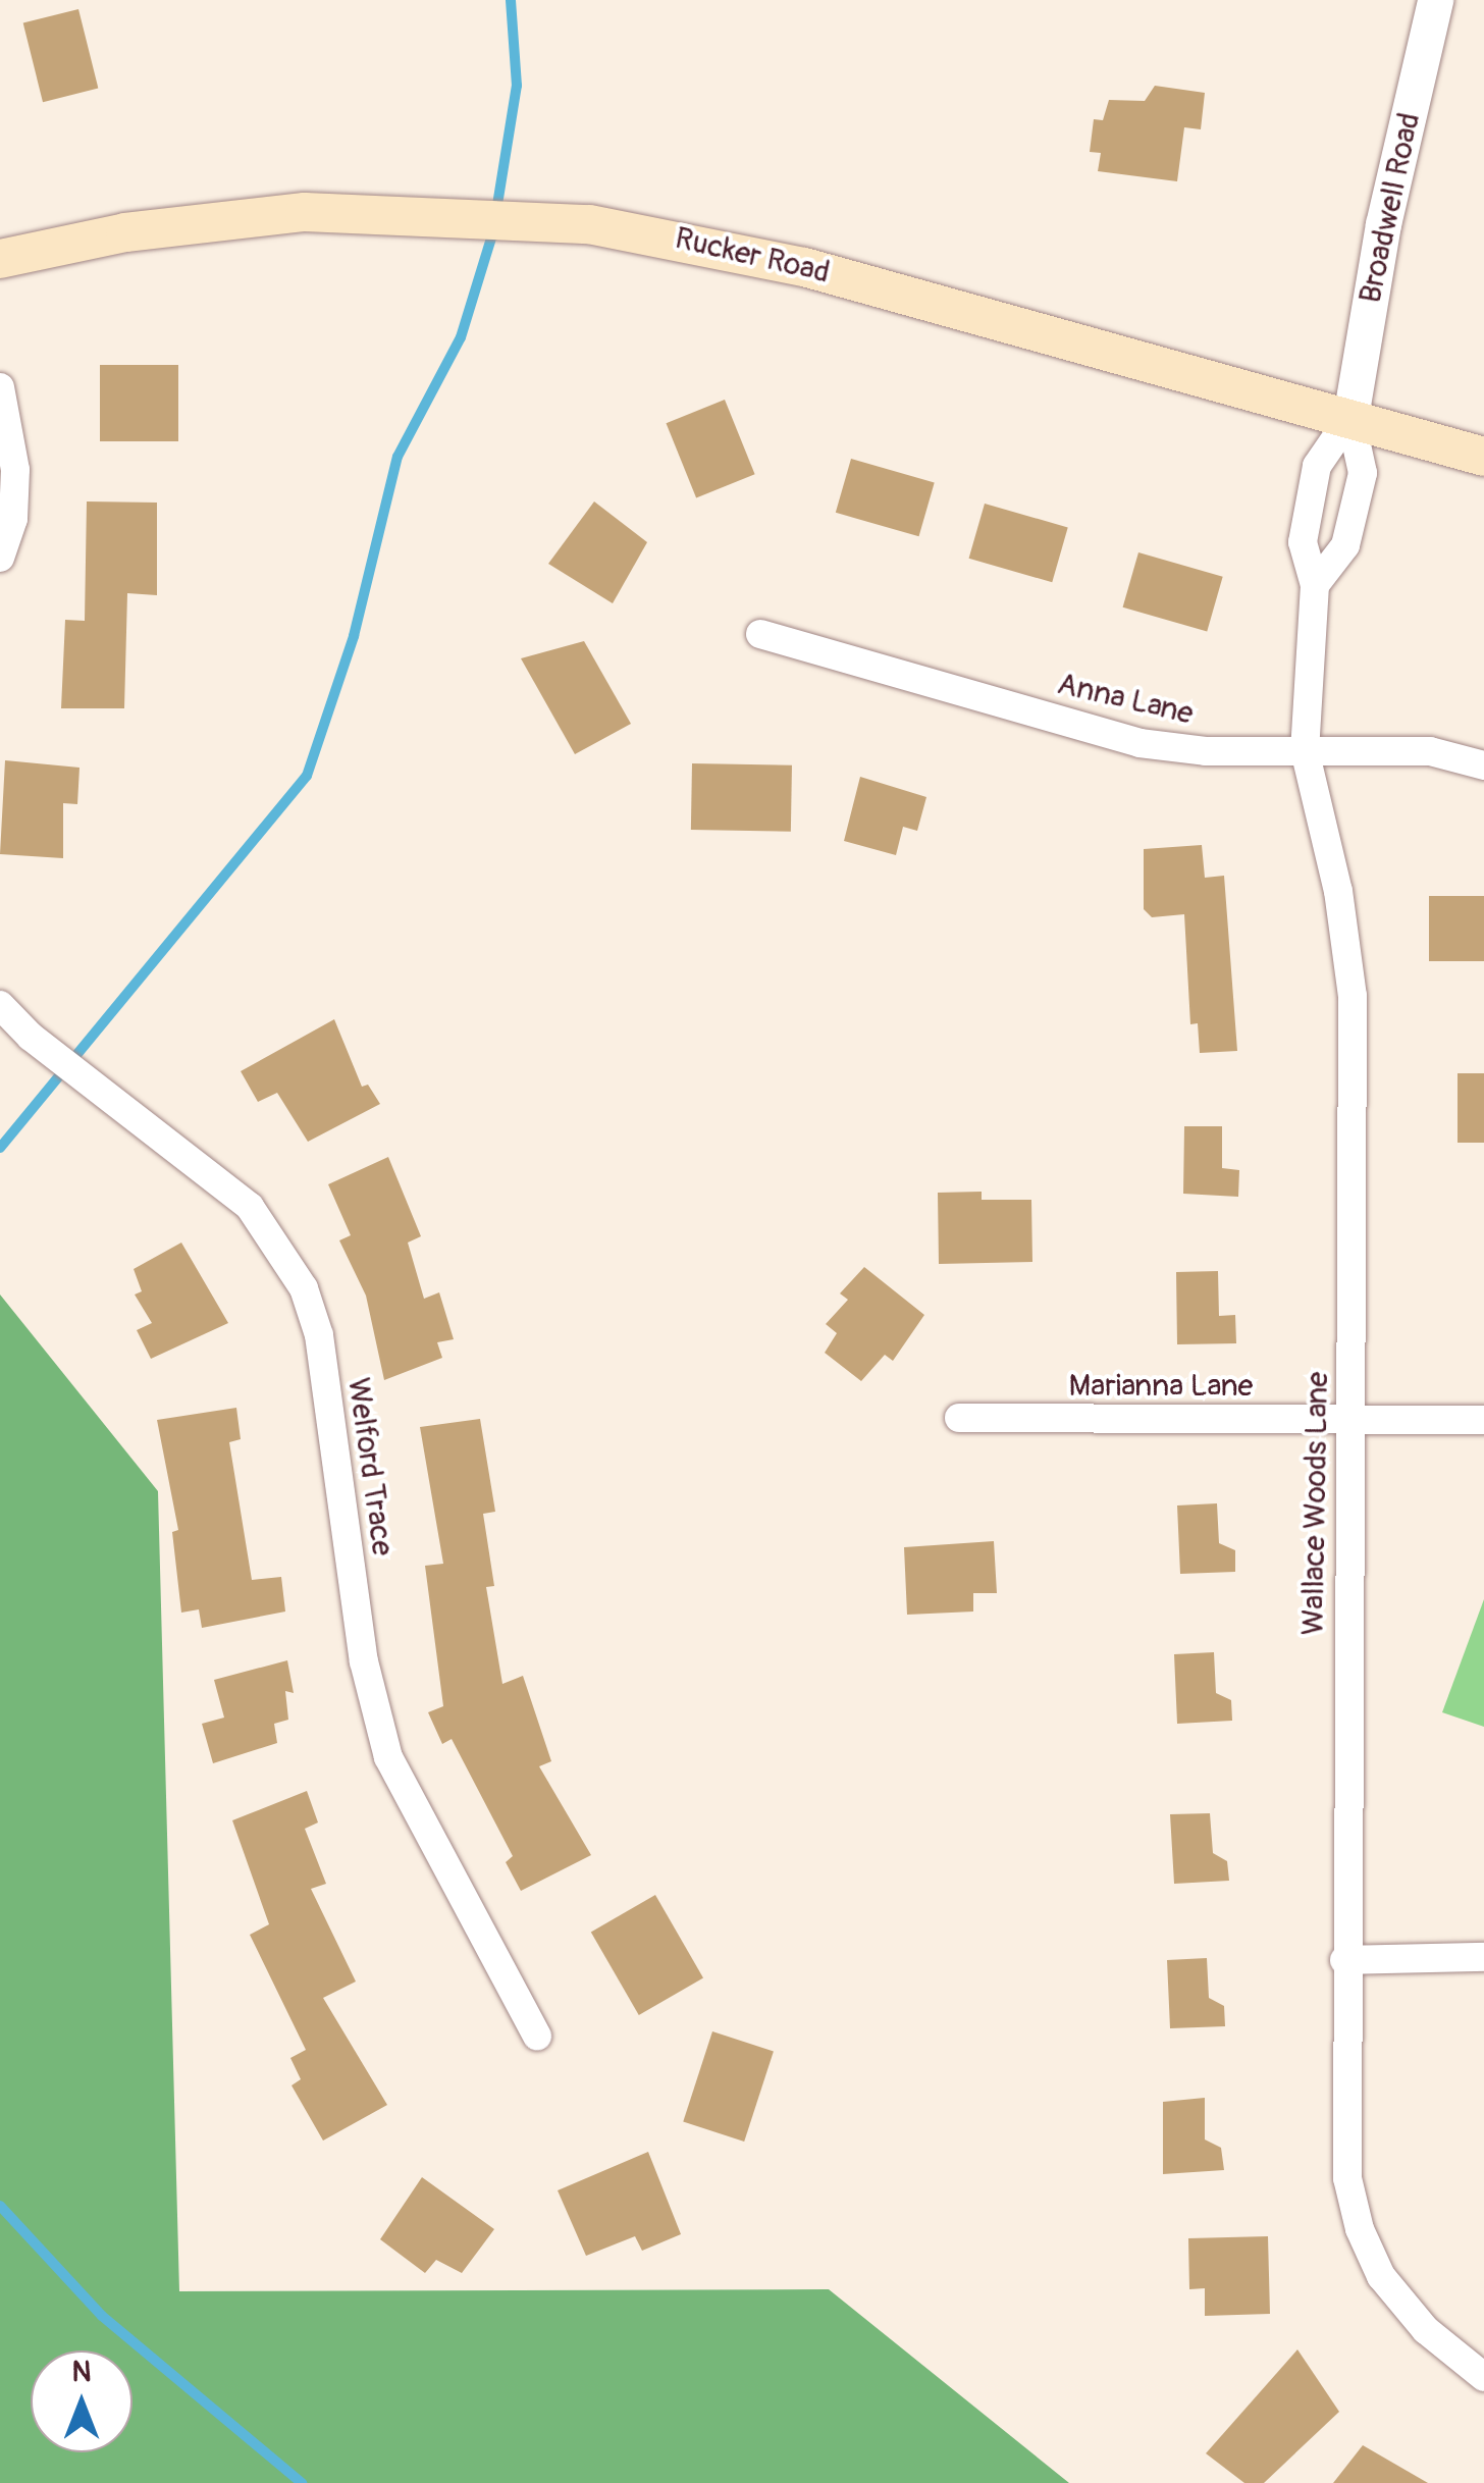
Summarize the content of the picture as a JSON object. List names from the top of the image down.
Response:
{
  "streets": {
    "main road": ["Rucker Road"],
    "street": [
      "Broadwell Road",
      "Anna Lane",
      "Marianna Lane",
      "Welford Trace",
      "Wallace Woods Lane"
    ]
  },
  "crossings": [
    ["Broadwell Road", "Rucker Road"],
    ["Broadwell Road", "Wallace Woods Lane"],
    ["Rucker Road", "Wallace Woods Lane"],
    ["Anna Lane", "Wallace Woods Lane"],
    ["Marianna Lane", "Wallace Woods Lane"]
  ],
  "north": "top"
}
